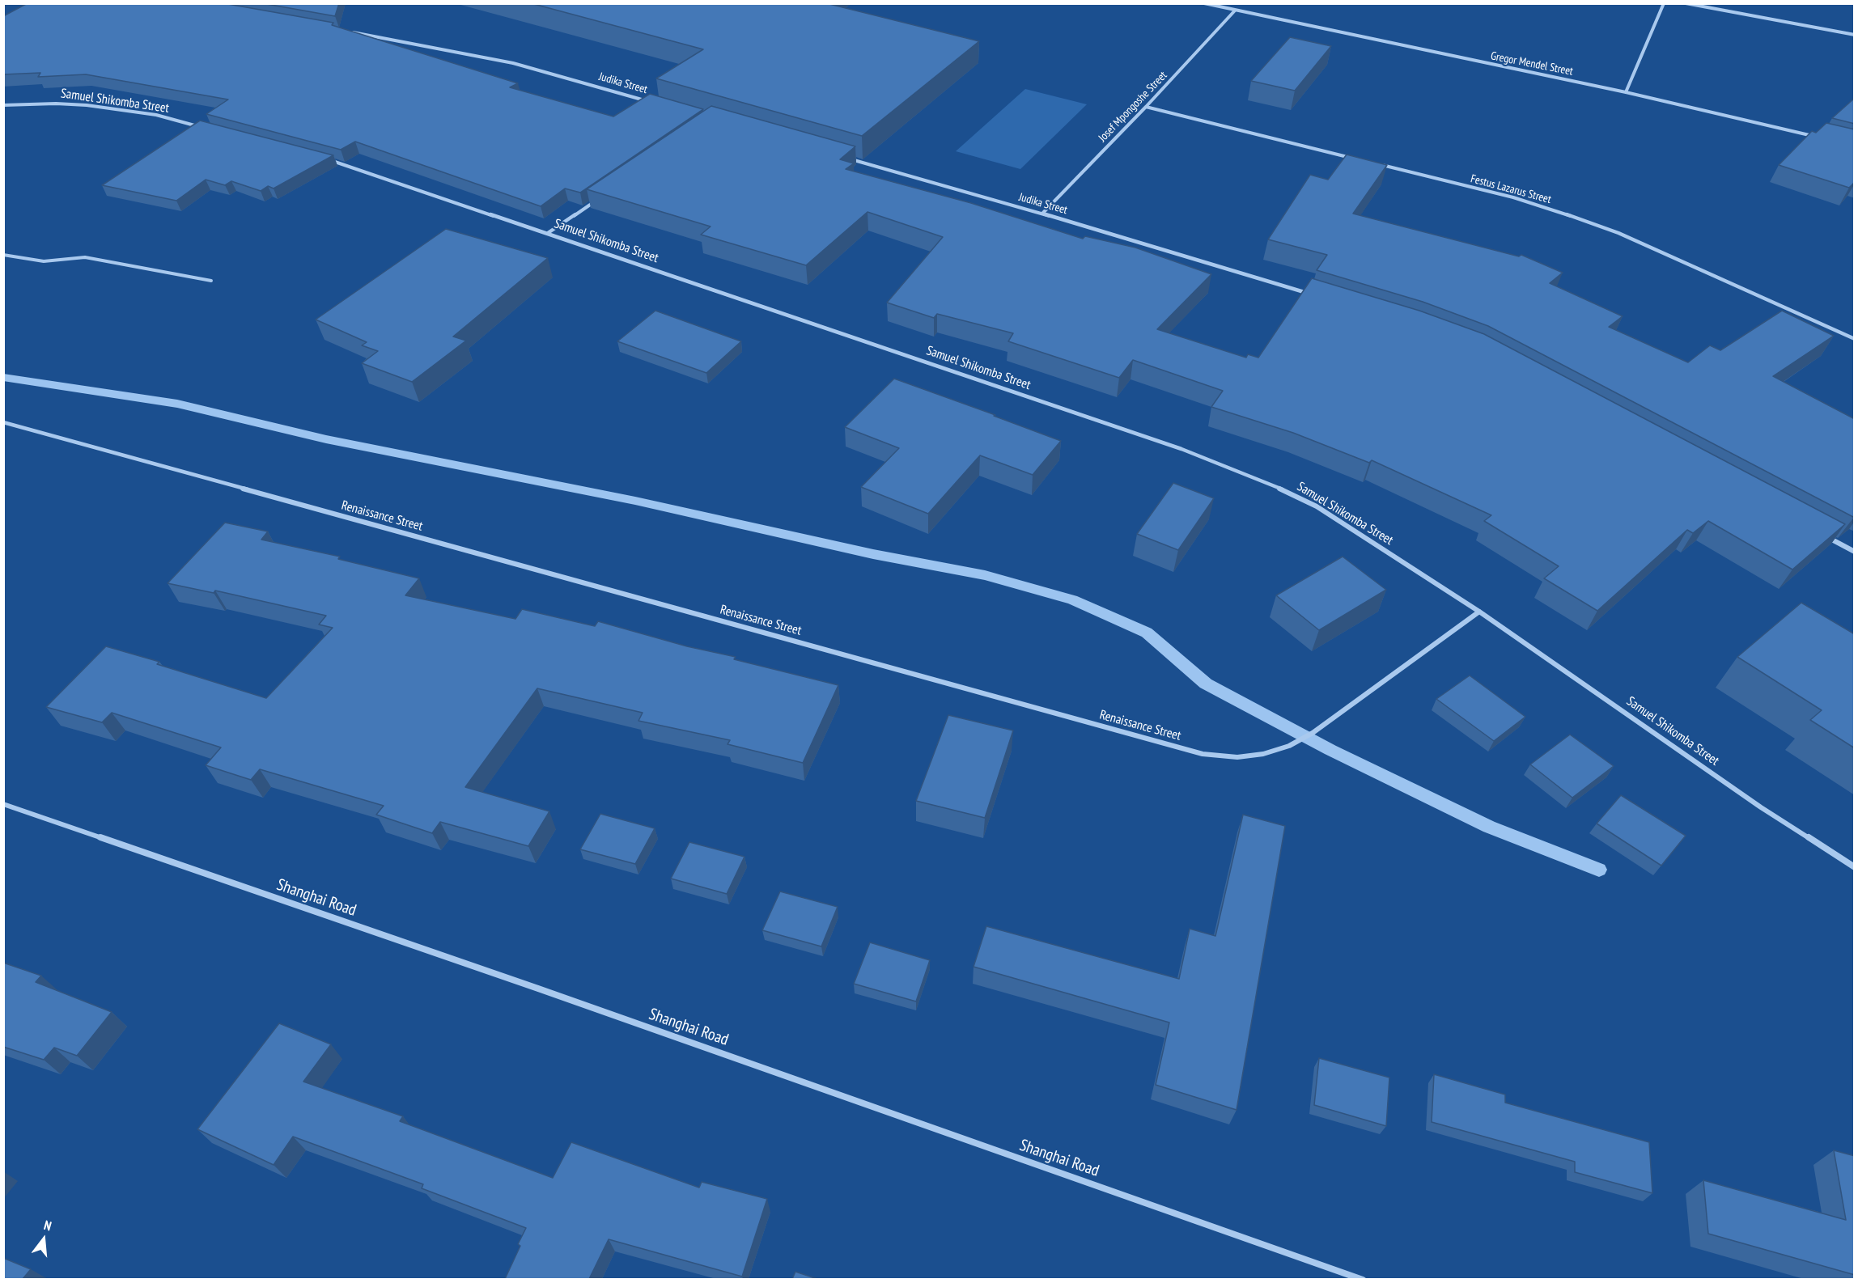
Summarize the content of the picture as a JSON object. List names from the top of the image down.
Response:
{
  "streets": {
    "street": [
      "Gregor Mendel Street",
      "Judika Street",
      "Samuel Shikomba Street",
      "Josef Mpongoshe Street",
      "Festus Lazarus Street",
      "Renaissance Street",
      "Shanghai Road"
    ]
  },
  "crossings": [
    ["Gregor Mendel Street", "Josef Mpongoshe Street"],
    ["Judika Street", "Josef Mpongoshe Street"],
    ["Samuel Shikomba Street", "Renaissance Street"]
  ],
  "north": "top"
}
